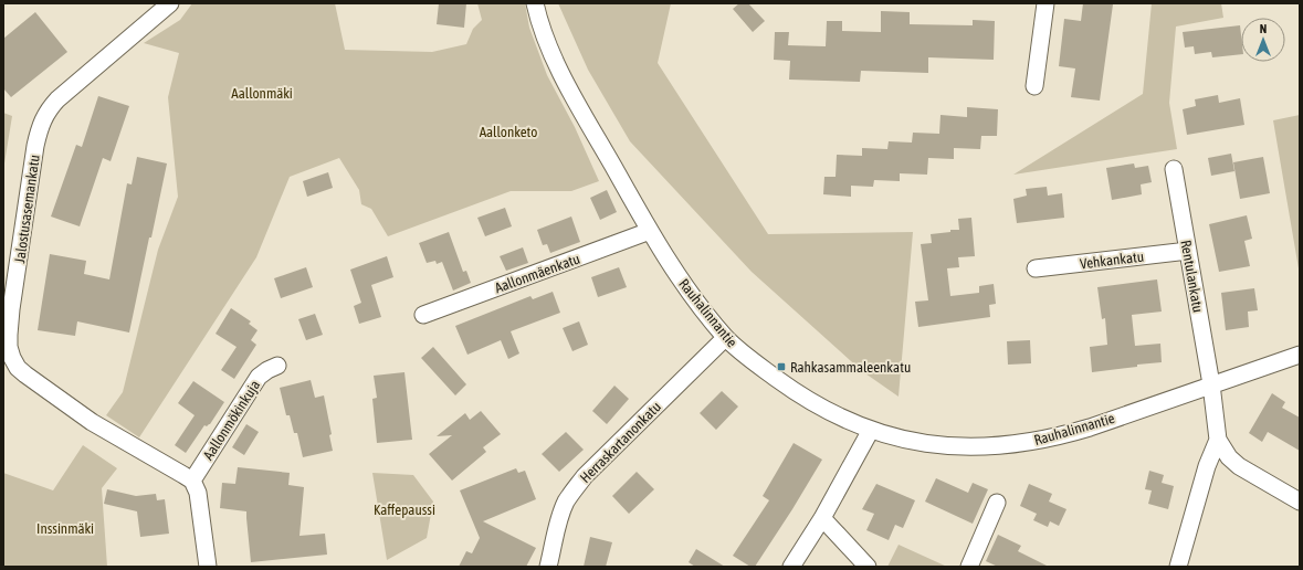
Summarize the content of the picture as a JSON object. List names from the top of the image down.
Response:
{
  "streets": {
    "street": [
      "Jalostusasemankatu",
      "Vehkankatu",
      "Aallonmäenkatu",
      "Rentulankatu",
      "Rauhalinnantie",
      "Aallonmökinkuja",
      "Herraskartanonkatu"
    ]
  },
  "crossings": [
    ["Jalostusasemankatu", "Aallonmökinkuja"],
    ["Vehkankatu", "Rentulankatu"],
    ["Aallonmäenkatu", "Rauhalinnantie"],
    ["Rentulankatu", "Rauhalinnantie"],
    ["Rauhalinnantie", "Herraskartanonkatu"]
  ],
  "parks": [
    "Aallonmäki",
    "Aallonketo",
    "Kaffepaussi",
    "Inssinmäki"
  ],
  "places": {
    "transit": ["Rahkasammaleenkatu"]
  },
  "north": "top"
}
